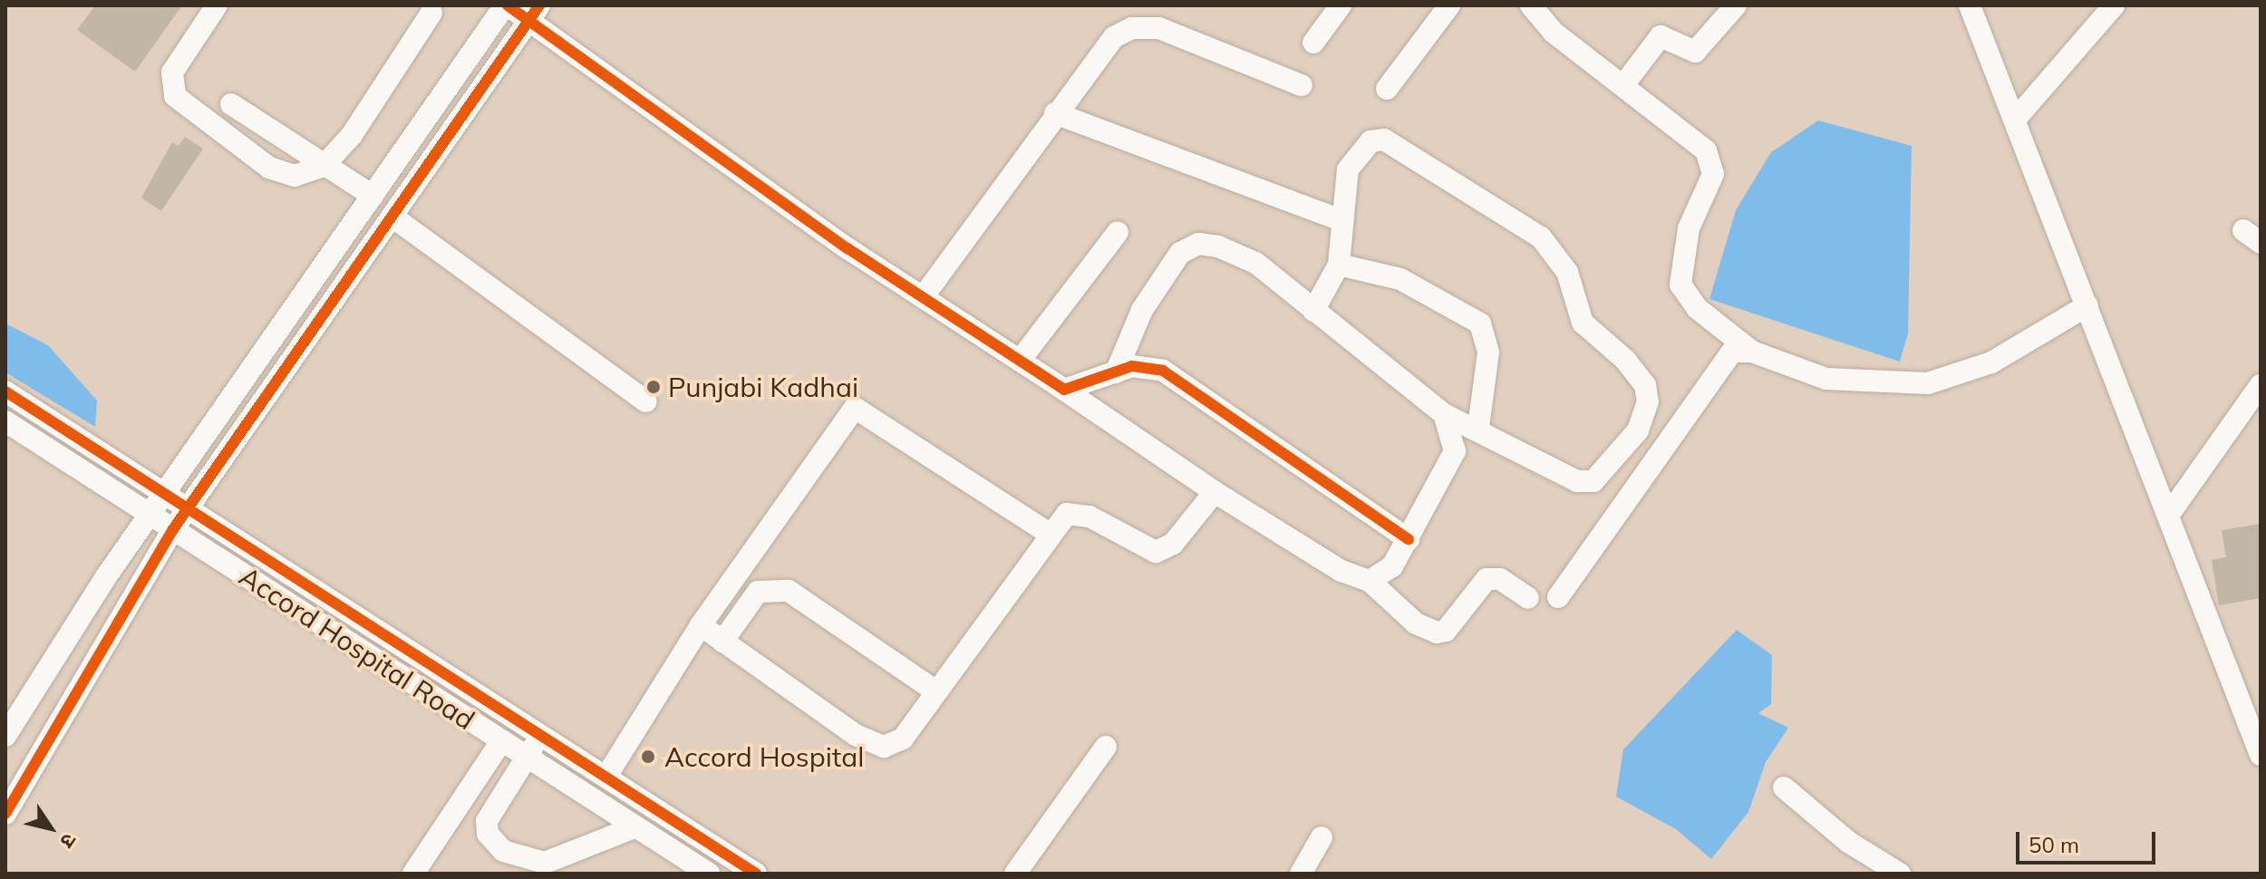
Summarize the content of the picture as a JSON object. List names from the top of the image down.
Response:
{
  "streets": {
    "street": ["Accord Hospital Road"]
  },
  "places": ["Punjabi Kadhai", "Accord Hospital"],
  "scale_bar": "50 m",
  "north": "bottom right"
}
